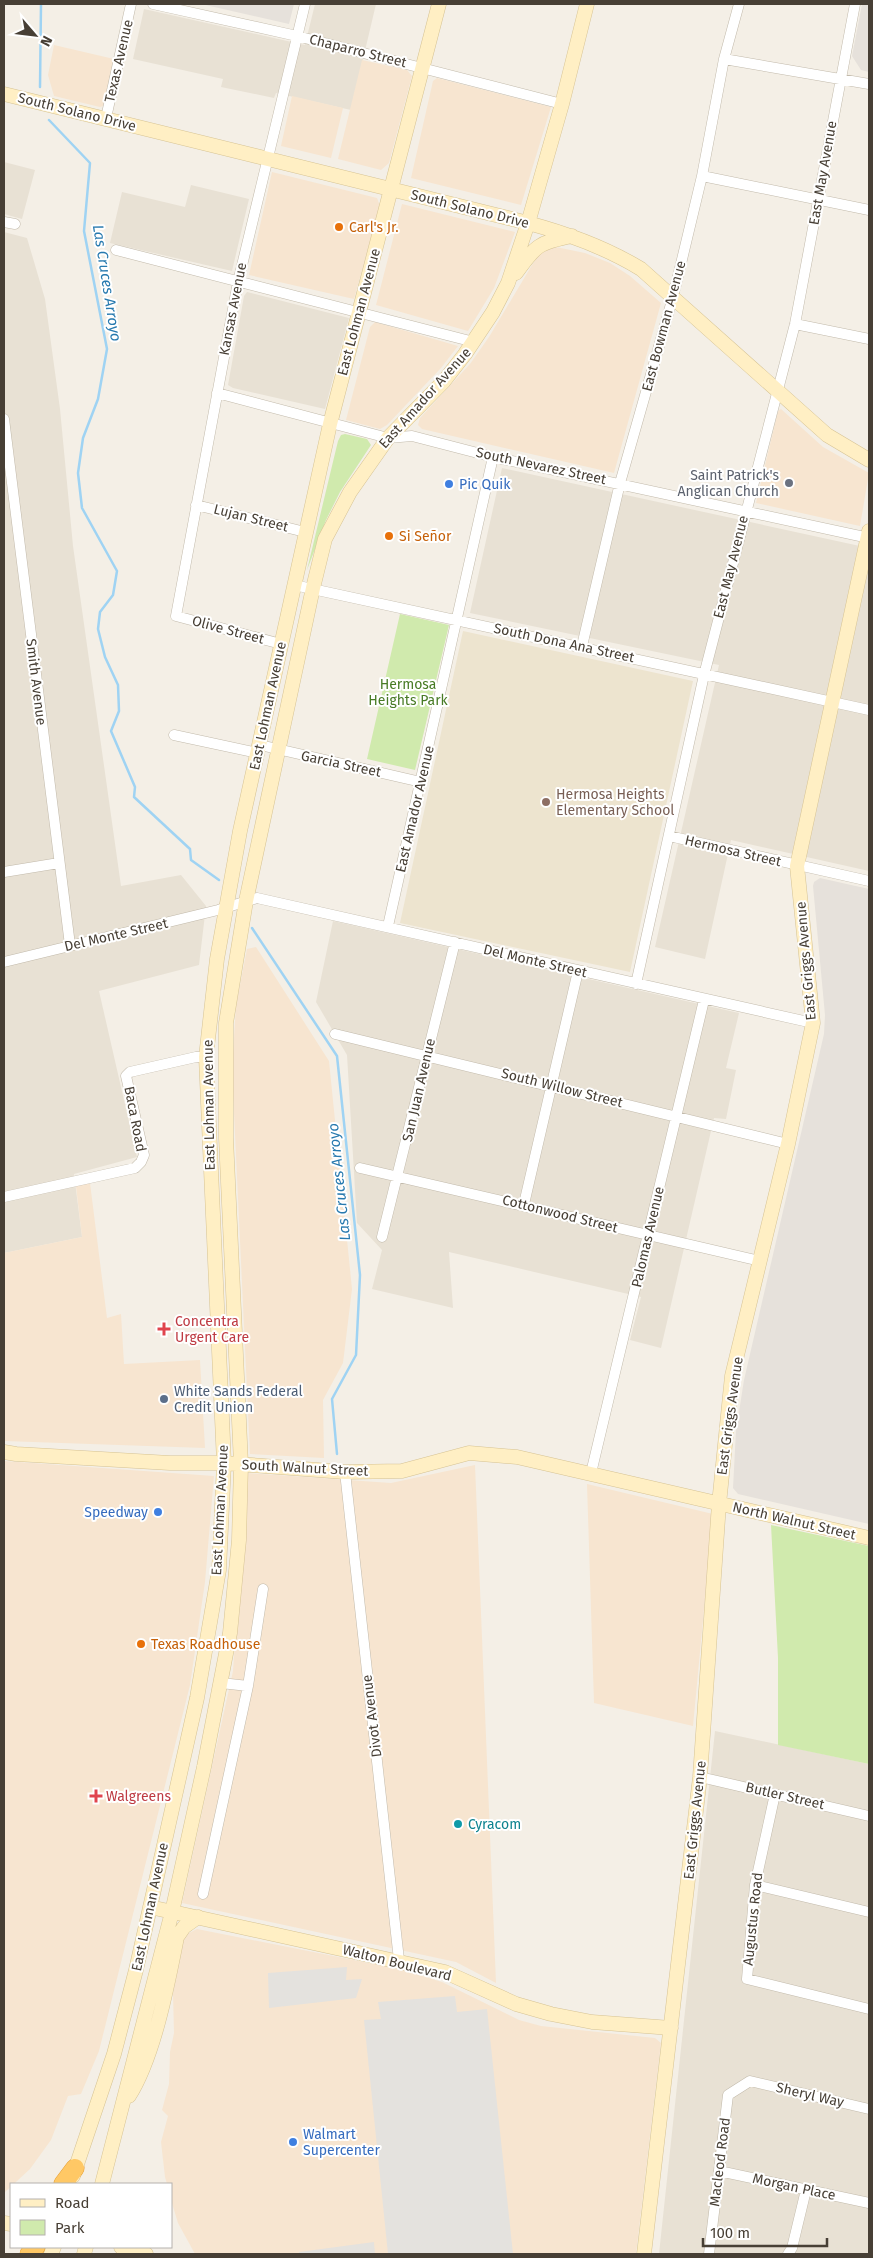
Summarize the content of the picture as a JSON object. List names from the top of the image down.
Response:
{
  "streets": {
    "main road": [
      "South Solano Drive",
      "East Lohman Avenue",
      "East Amador Avenue",
      "East Griggs Avenue",
      "South Walnut Street",
      "North Walnut Street",
      "Walton Boulevard"
    ],
    "street": [
      "Chaparro Street",
      "Texas Avenue",
      "East May Avenue",
      "Kansas Avenue",
      "East Bowman Avenue",
      "South Nevarez Street",
      "Lujan Street",
      "Olive Street",
      "South Dona Ana Street",
      "Smith Avenue",
      "Garcia Street",
      "Hermosa Street",
      "Del Monte Street",
      "South Willow Street",
      "San Juan Avenue",
      "Baca Road",
      "Cottonwood Street",
      "Palomas Avenue",
      "Divot Avenue",
      "Butler Street",
      "Augustus Road",
      "Sheryl Way",
      "Macleod Road",
      "Morgan Place"
    ]
  },
  "crossings": [
    ["Chaparro Street", "Kansas Avenue"],
    ["Chaparro Street", "East Lohman Avenue"],
    ["Chaparro Street", "East Amador Avenue"],
    ["Texas Avenue", "South Solano Drive"],
    ["South Solano Drive", "East May Avenue"],
    ["South Solano Drive", "Kansas Avenue"],
    ["South Solano Drive", "East Lohman Avenue"],
    ["South Solano Drive", "East Bowman Avenue"],
    ["South Solano Drive", "East Amador Avenue"],
    ["East May Avenue", "South Nevarez Street"],
    ["East May Avenue", "South Dona Ana Street"],
    ["East May Avenue", "Hermosa Street"],
    ["East May Avenue", "Del Monte Street"],
    ["Kansas Avenue", "South Nevarez Street"],
    ["Kansas Avenue", "Lujan Street"],
    ["Kansas Avenue", "Olive Street"],
    ["East Lohman Avenue", "East Amador Avenue"],
    ["East Lohman Avenue", "South Nevarez Street"],
    ["East Lohman Avenue", "Lujan Street"],
    ["East Lohman Avenue", "Olive Street"],
    ["East Lohman Avenue", "South Dona Ana Street"],
    ["East Lohman Avenue", "Garcia Street"],
    ["East Lohman Avenue", "Del Monte Street"],
    ["East Lohman Avenue", "Baca Road"],
    ["East Lohman Avenue", "South Walnut Street"],
    ["East Lohman Avenue", "Walton Boulevard"],
    ["East Bowman Avenue", "South Nevarez Street"],
    ["East Bowman Avenue", "South Dona Ana Street"],
    ["East Amador Avenue", "South Nevarez Street"],
    ["East Amador Avenue", "South Dona Ana Street"],
    ["East Amador Avenue", "Garcia Street"],
    ["East Amador Avenue", "Del Monte Street"],
    ["South Nevarez Street", "East Griggs Avenue"],
    ["South Dona Ana Street", "East Griggs Avenue"],
    ["Smith Avenue", "Del Monte Street"],
    ["Hermosa Street", "East Griggs Avenue"],
    ["Del Monte Street", "East Griggs Avenue"],
    ["Del Monte Street", "San Juan Avenue"],
    ["Del Monte Street", "Palomas Avenue"],
    ["East Griggs Avenue", "South Willow Street"],
    ["East Griggs Avenue", "Cottonwood Street"],
    ["East Griggs Avenue", "South Walnut Street"],
    ["East Griggs Avenue", "North Walnut Street"],
    ["East Griggs Avenue", "Butler Street"],
    ["East Griggs Avenue", "Walton Boulevard"],
    ["South Willow Street", "San Juan Avenue"],
    ["South Willow Street", "Palomas Avenue"],
    ["San Juan Avenue", "Cottonwood Street"],
    ["Cottonwood Street", "Palomas Avenue"],
    ["Palomas Avenue", "South Walnut Street"],
    ["South Walnut Street", "North Walnut Street"],
    ["South Walnut Street", "Divot Avenue"],
    ["Divot Avenue", "Walton Boulevard"],
    ["Butler Street", "Augustus Road"],
    ["Sheryl Way", "Macleod Road"],
    ["Macleod Road", "Morgan Place"]
  ],
  "water": ["Las Cruces Arroyo"],
  "parks": ["Hermosa Heights Park"],
  "places": {
    "other": [
      "Carl's Jr.",
      "Saint Patrick's Anglican Church",
      "Pic Quik",
      "Si Señor",
      "Hermosa Heights Elementary School",
      "White Sands Federal Credit Union",
      "Speedway",
      "Texas Roadhouse",
      "Cyracom",
      "Walmart Supercenter"
    ],
    "health": ["Concentra Urgent Care", "Walgreens"]
  },
  "legend": ["Road", "Park"],
  "scale_bar": "100 m",
  "north": "bottom right"
}
